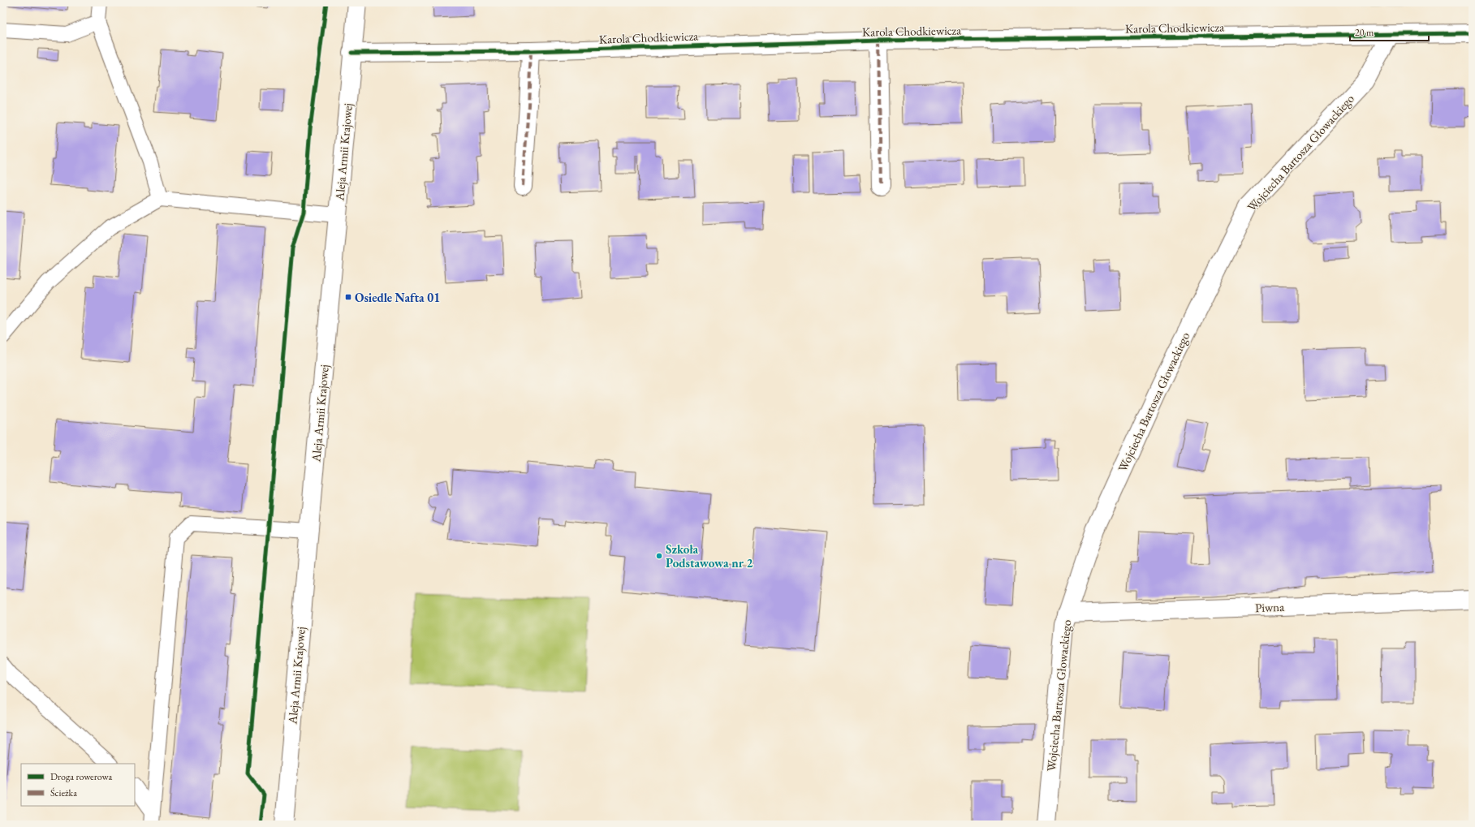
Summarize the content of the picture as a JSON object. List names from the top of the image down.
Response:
{
  "streets": {
    "street": [
      "Karola Chodkiewicza",
      "Aleja Armii Krajowej",
      "Wojciecha Bartosza Głowackiego",
      "Piwna"
    ]
  },
  "crossings": [
    ["Karola Chodkiewicza", "Aleja Armii Krajowej"],
    ["Karola Chodkiewicza", "Wojciecha Bartosza Głowackiego"],
    ["Wojciecha Bartosza Głowackiego", "Piwna"]
  ],
  "places": {
    "transit": ["Osiedle Nafta 01"],
    "other": ["Szkoła Podstawowa nr 2"]
  },
  "legend": ["Droga rowerowa", "Ścieżka"],
  "scale_bar": "20 m"
}
